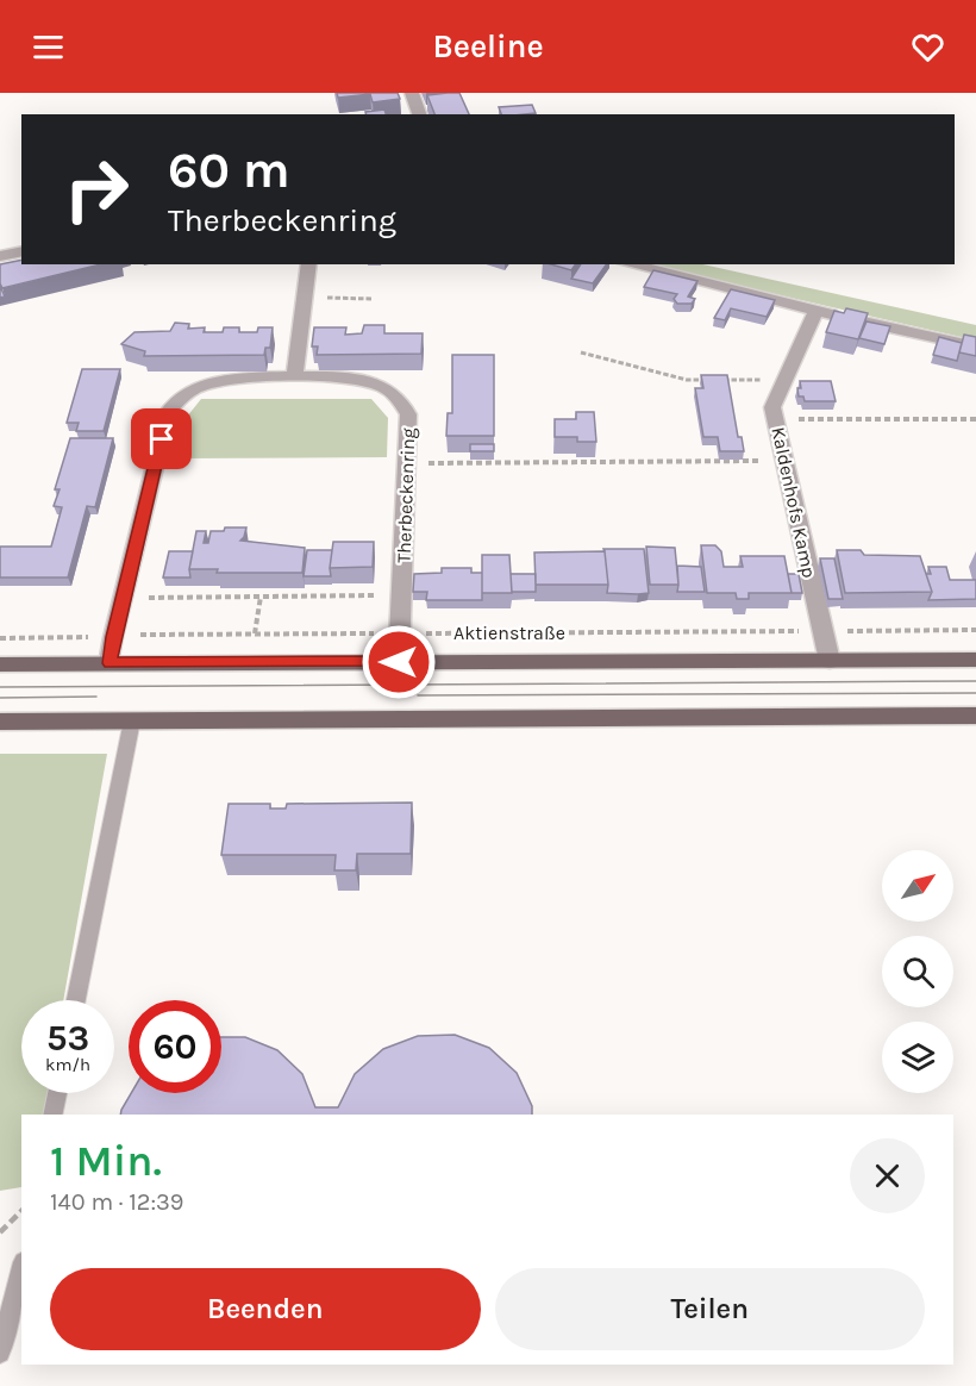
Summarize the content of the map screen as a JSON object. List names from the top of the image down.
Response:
{
  "streets": {
    "main road": ["Aktienstraße"],
    "street": ["Therbeckenring", "Kaldenhofs Kamp"]
  },
  "crossings": [
    ["Therbeckenring", "Aktienstraße"],
    ["Kaldenhofs Kamp", "Aktienstraße"]
  ],
  "north": "top right",
  "page": {
    "header": "Beeline",
    "turn": ["60 m", "Therbeckenring"],
    "speed": "53 km/h",
    "limit": "60",
    "heading": ["1 Min.", "140 m · 12:39"],
    "buttons": ["Beenden", "Teilen"]
  }
}
